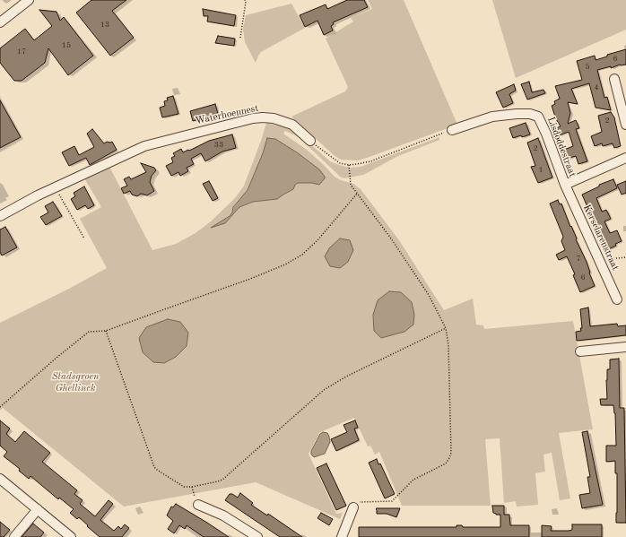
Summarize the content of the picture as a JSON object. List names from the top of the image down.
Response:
{
  "streets": {
    "street": ["Waterhoennest", "Lisdoddestraat", "Kerselarenstraat"]
  },
  "crossings": [
    ["Lisdoddestraat", "Kerselarenstraat"]
  ],
  "parks": ["Stadsgroen Ghellinck"],
  "house_numbers": [
    "13",
    "15",
    "17",
    "6",
    "5",
    "4",
    "2",
    "33",
    "2",
    "1",
    "7",
    "6"
  ]
}
